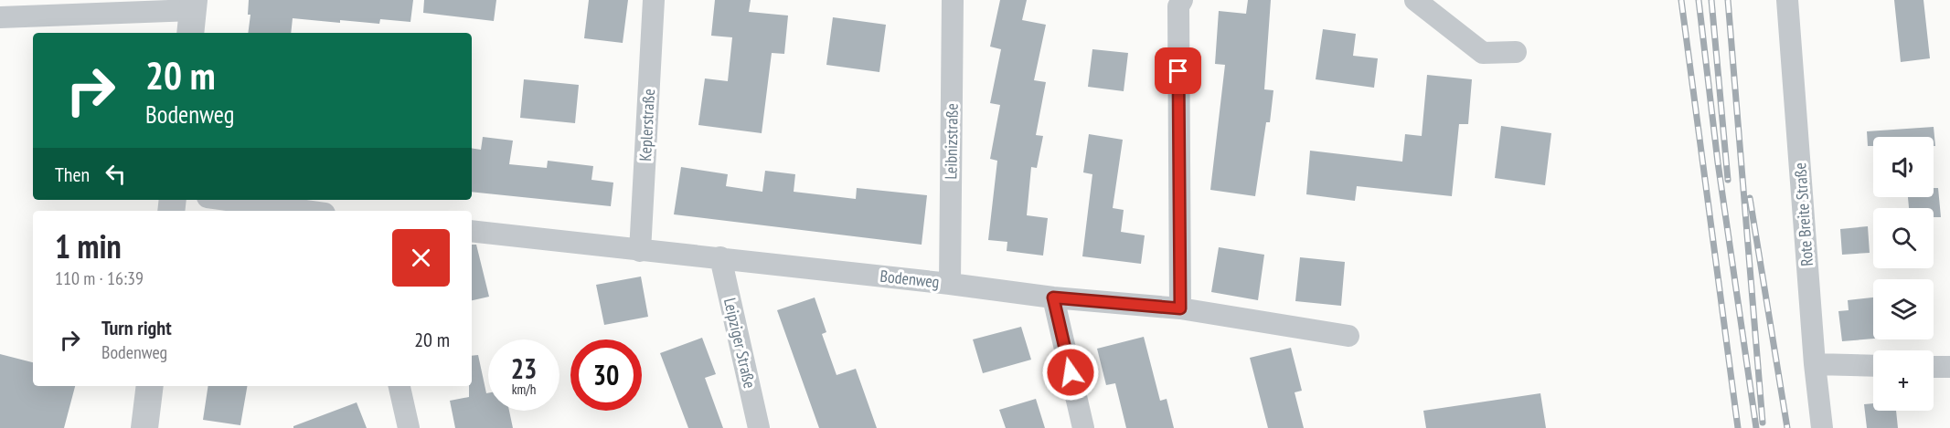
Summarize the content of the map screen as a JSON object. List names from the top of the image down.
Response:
{
  "streets": {
    "street": [
      "Keplerstraße",
      "Leibnizstraße",
      "Rote Breite Straße",
      "Bodenweg",
      "Leipziger Straße"
    ]
  },
  "crossings": [
    ["Keplerstraße", "Bodenweg"],
    ["Leibnizstraße", "Bodenweg"],
    ["Bodenweg", "Leipziger Straße"]
  ],
  "page": {
    "turn": ["20 m", "Bodenweg"],
    "map_buttons": "+",
    "then": "Then",
    "heading": ["1 min", "110 m · 16:39"],
    "list": [
      {
        "name": "Turn right",
        "note": "Bodenweg",
        "value": "20 m"
      }
    ],
    "speed": "23 km/h",
    "limit": "30"
  }
}
